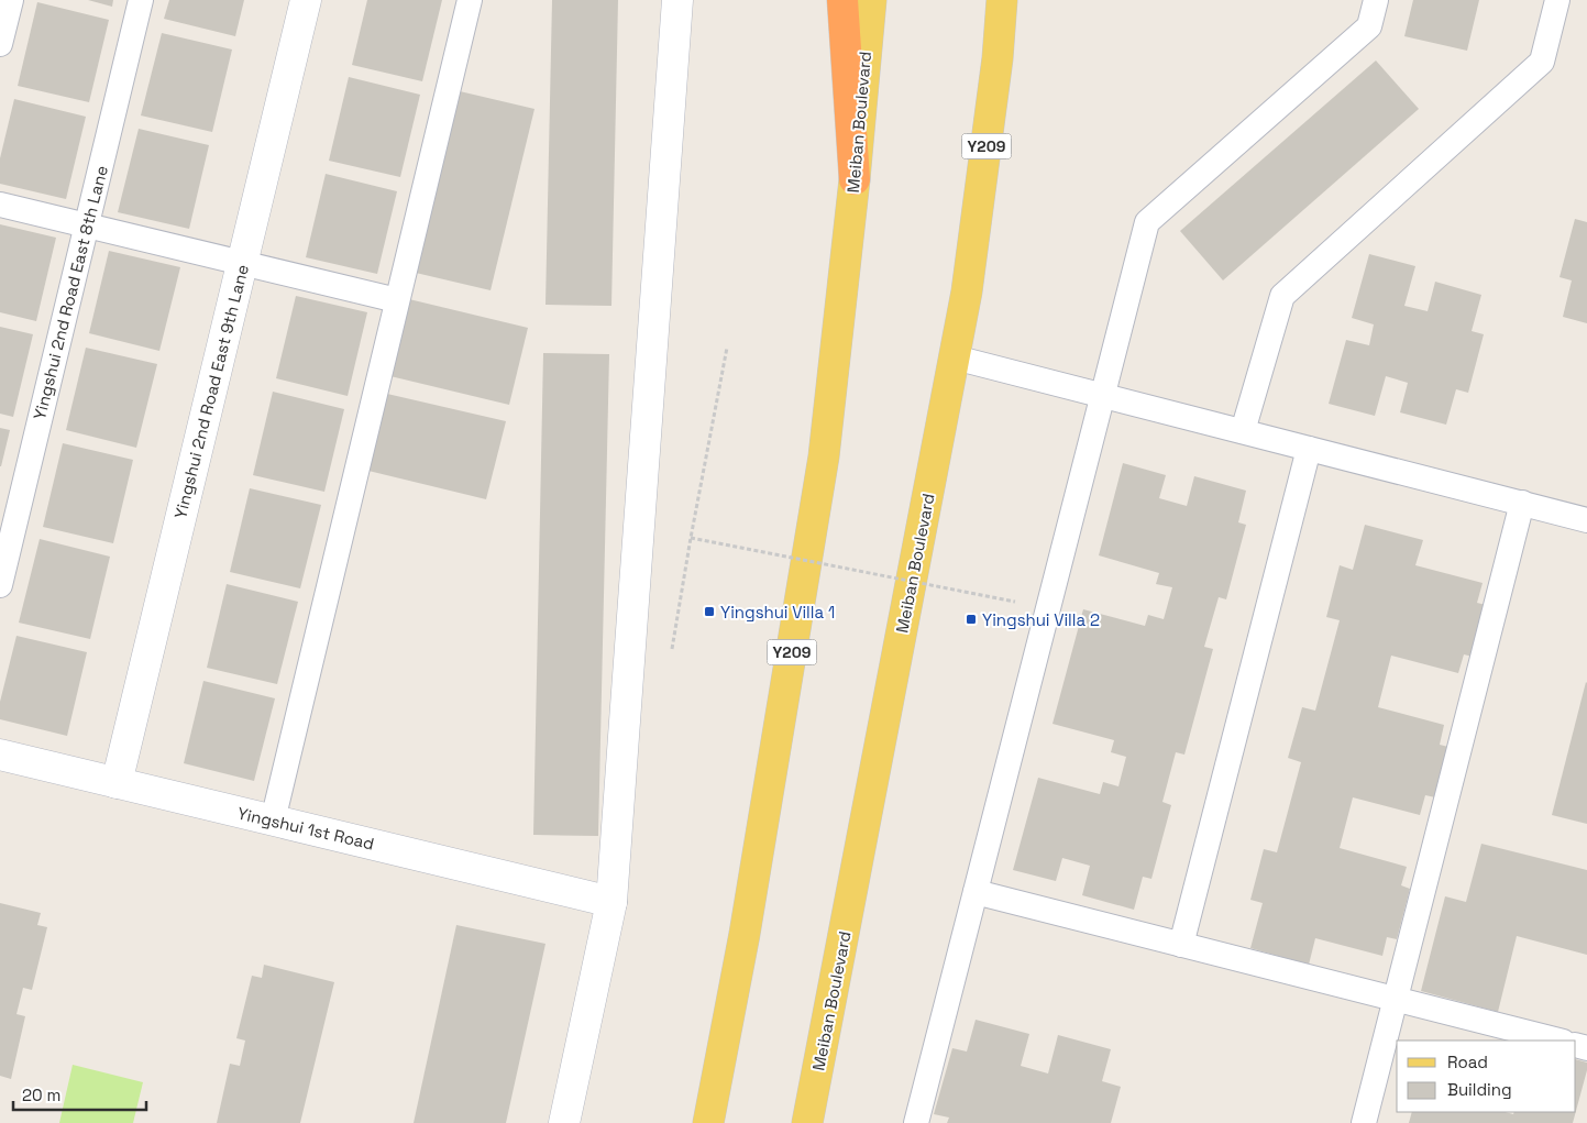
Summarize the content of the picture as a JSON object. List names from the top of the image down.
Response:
{
  "streets": {
    "main road": ["Meiban Boulevard", "Y209"],
    "street": ["Yingshui 2nd Road East 9th Lane", "Yingshui 1st Road"],
    "lane": ["Yingshui 2nd Road East 8th Lane"]
  },
  "crossings": [
    ["Yingshui 2nd Road East 9th Lane", "Yingshui 1st Road"]
  ],
  "places": {
    "transit": ["Yingshui Villa 1", "Yingshui Villa 2"]
  },
  "legend": ["Road", "Building"],
  "scale_bar": "20 m"
}
